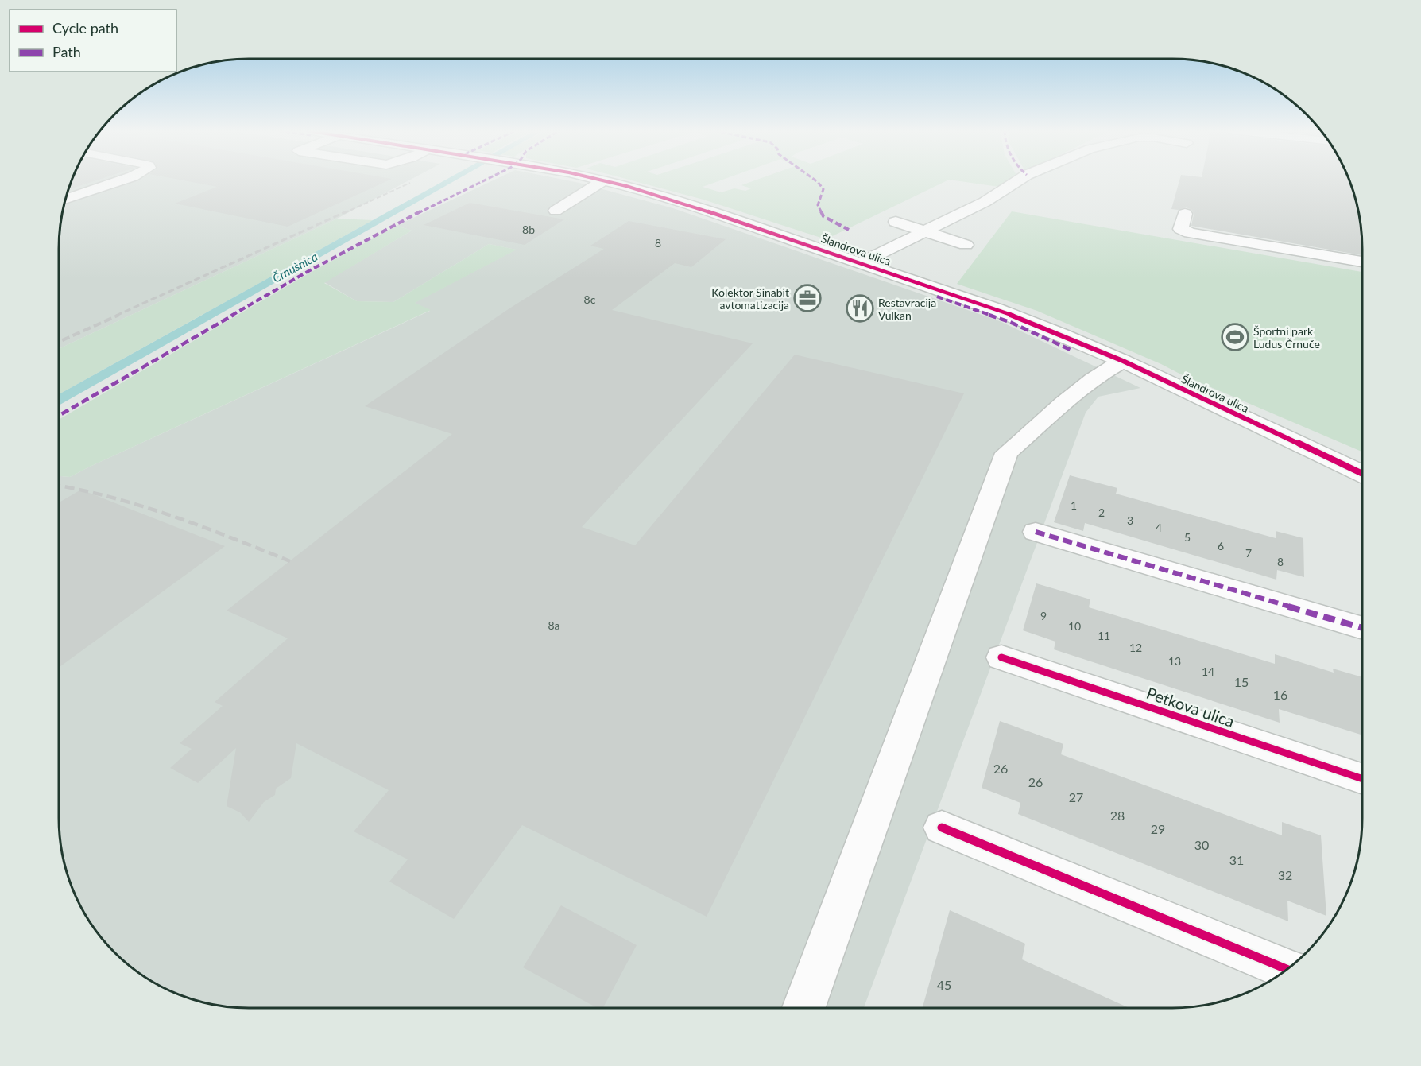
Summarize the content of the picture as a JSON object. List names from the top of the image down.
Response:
{
  "streets": {
    "street": ["Šlandrova ulica", "Petkova ulica"]
  },
  "water": ["Črnušnica"],
  "places": {
    "office": ["Kolektor Sinabit avtomatizacija"],
    "restaurant": ["Restavracija Vulkan"],
    "sports": ["Športni park Ludus Črnuče"]
  },
  "house_numbers": [
    "8b",
    "8",
    "8c",
    "1",
    "2",
    "3",
    "4",
    "5",
    "6",
    "7",
    "8",
    "9",
    "8a",
    "10",
    "11",
    "12",
    "13",
    "14",
    "15",
    "16",
    "26",
    "26",
    "27",
    "28",
    "29",
    "30",
    "31",
    "32",
    "45"
  ],
  "legend": ["Cycle path", "Path"]
}
